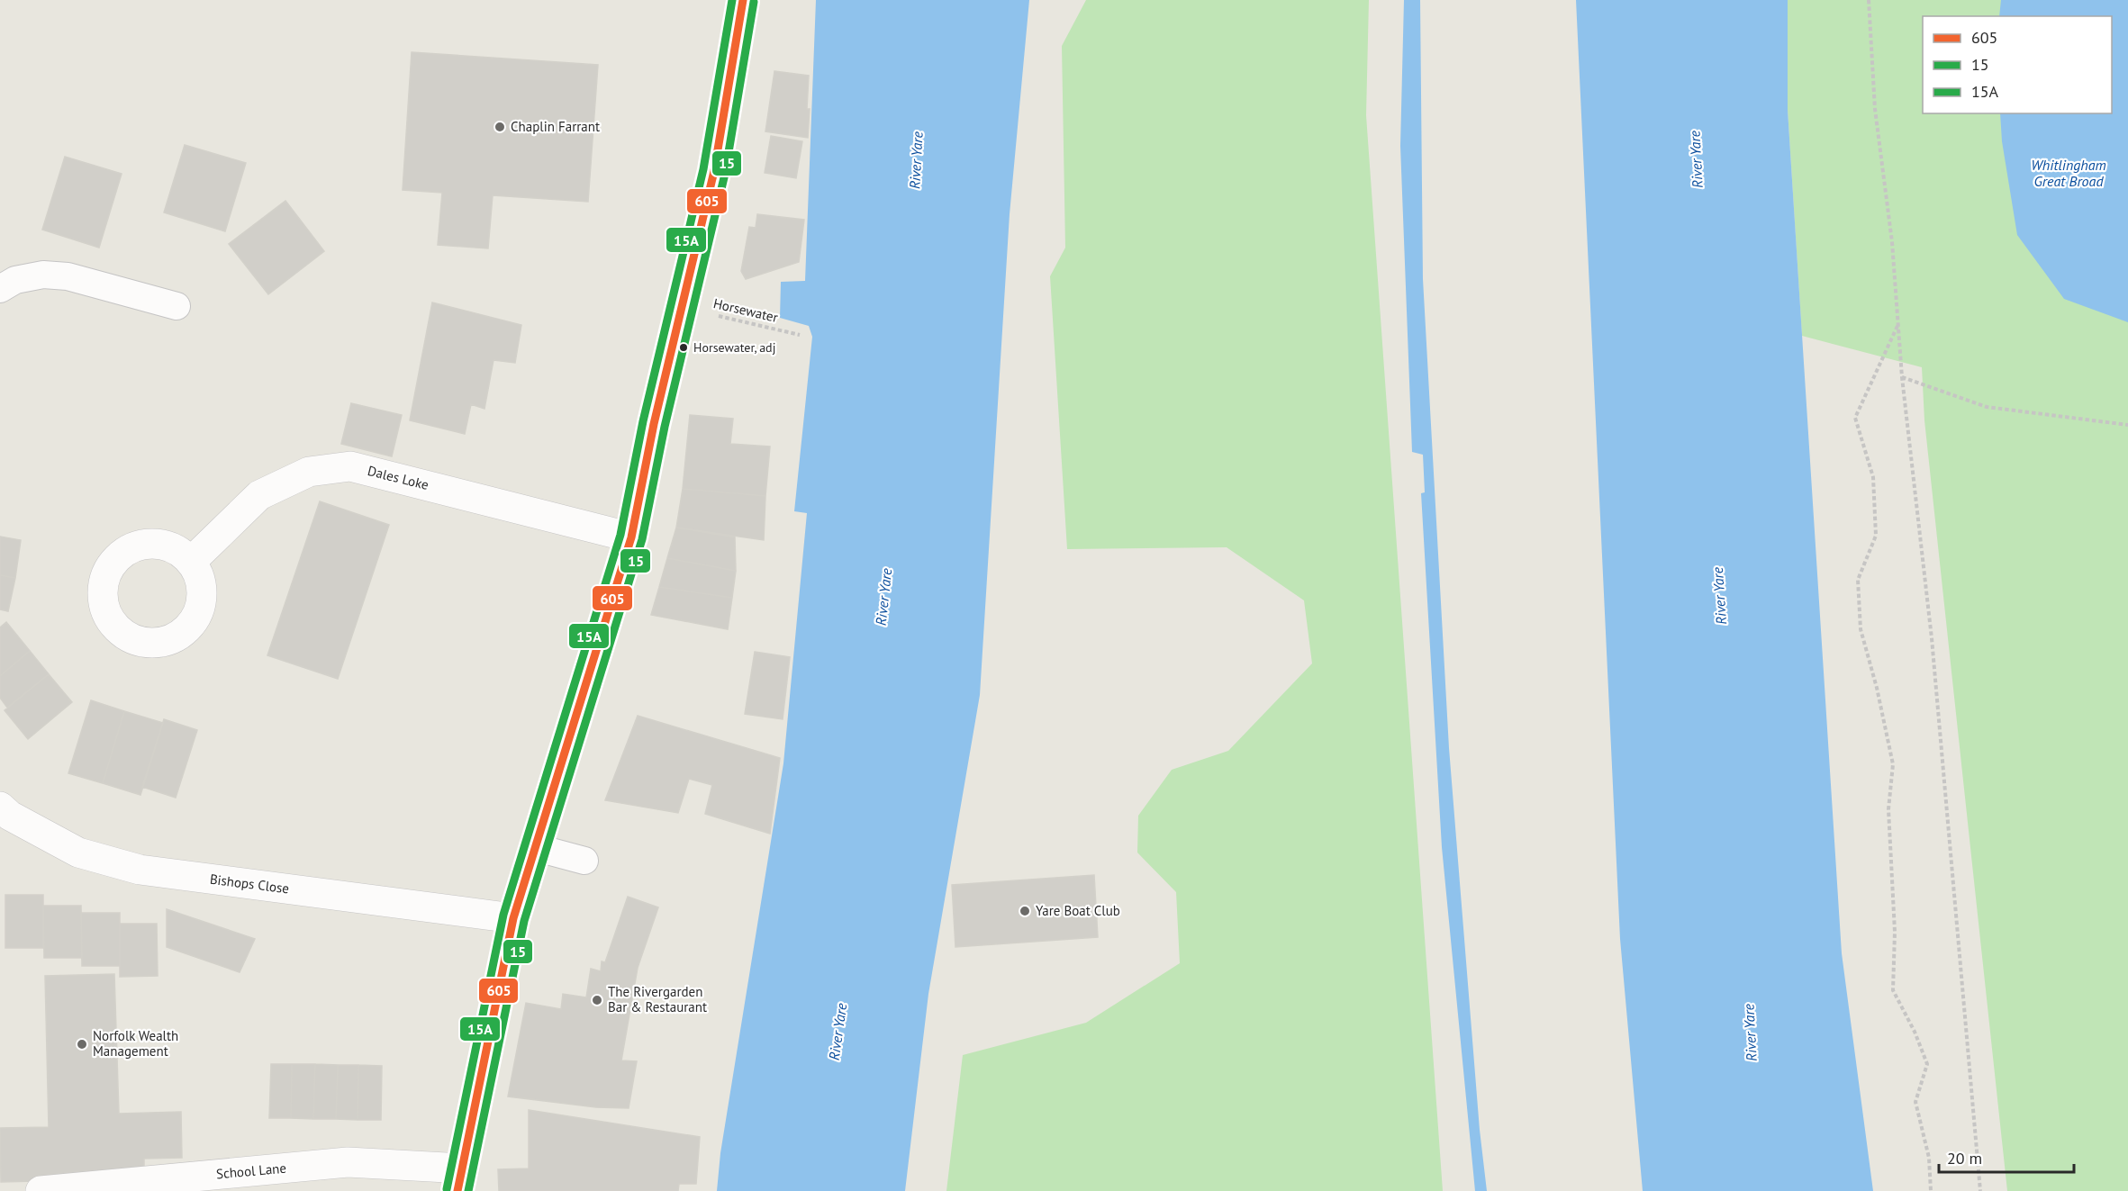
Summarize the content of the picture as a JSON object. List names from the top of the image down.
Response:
{
  "streets": {
    "street": ["Dales Loke", "Bishops Close", "School Lane"],
    "path": ["Horsewater"]
  },
  "water": ["River Yare", "Whitlingham Great Broad"],
  "places": [
    "Chaplin Farrant",
    "Horsewater, adj",
    "Yare Boat Club",
    "The Rivergarden Bar & Restaurant",
    "Norfolk Wealth Management"
  ],
  "lines": ["transit line 605", "transit line 15A", "transit line 15"],
  "legend": ["605", "15", "15A"],
  "scale_bar": "20 m"
}
